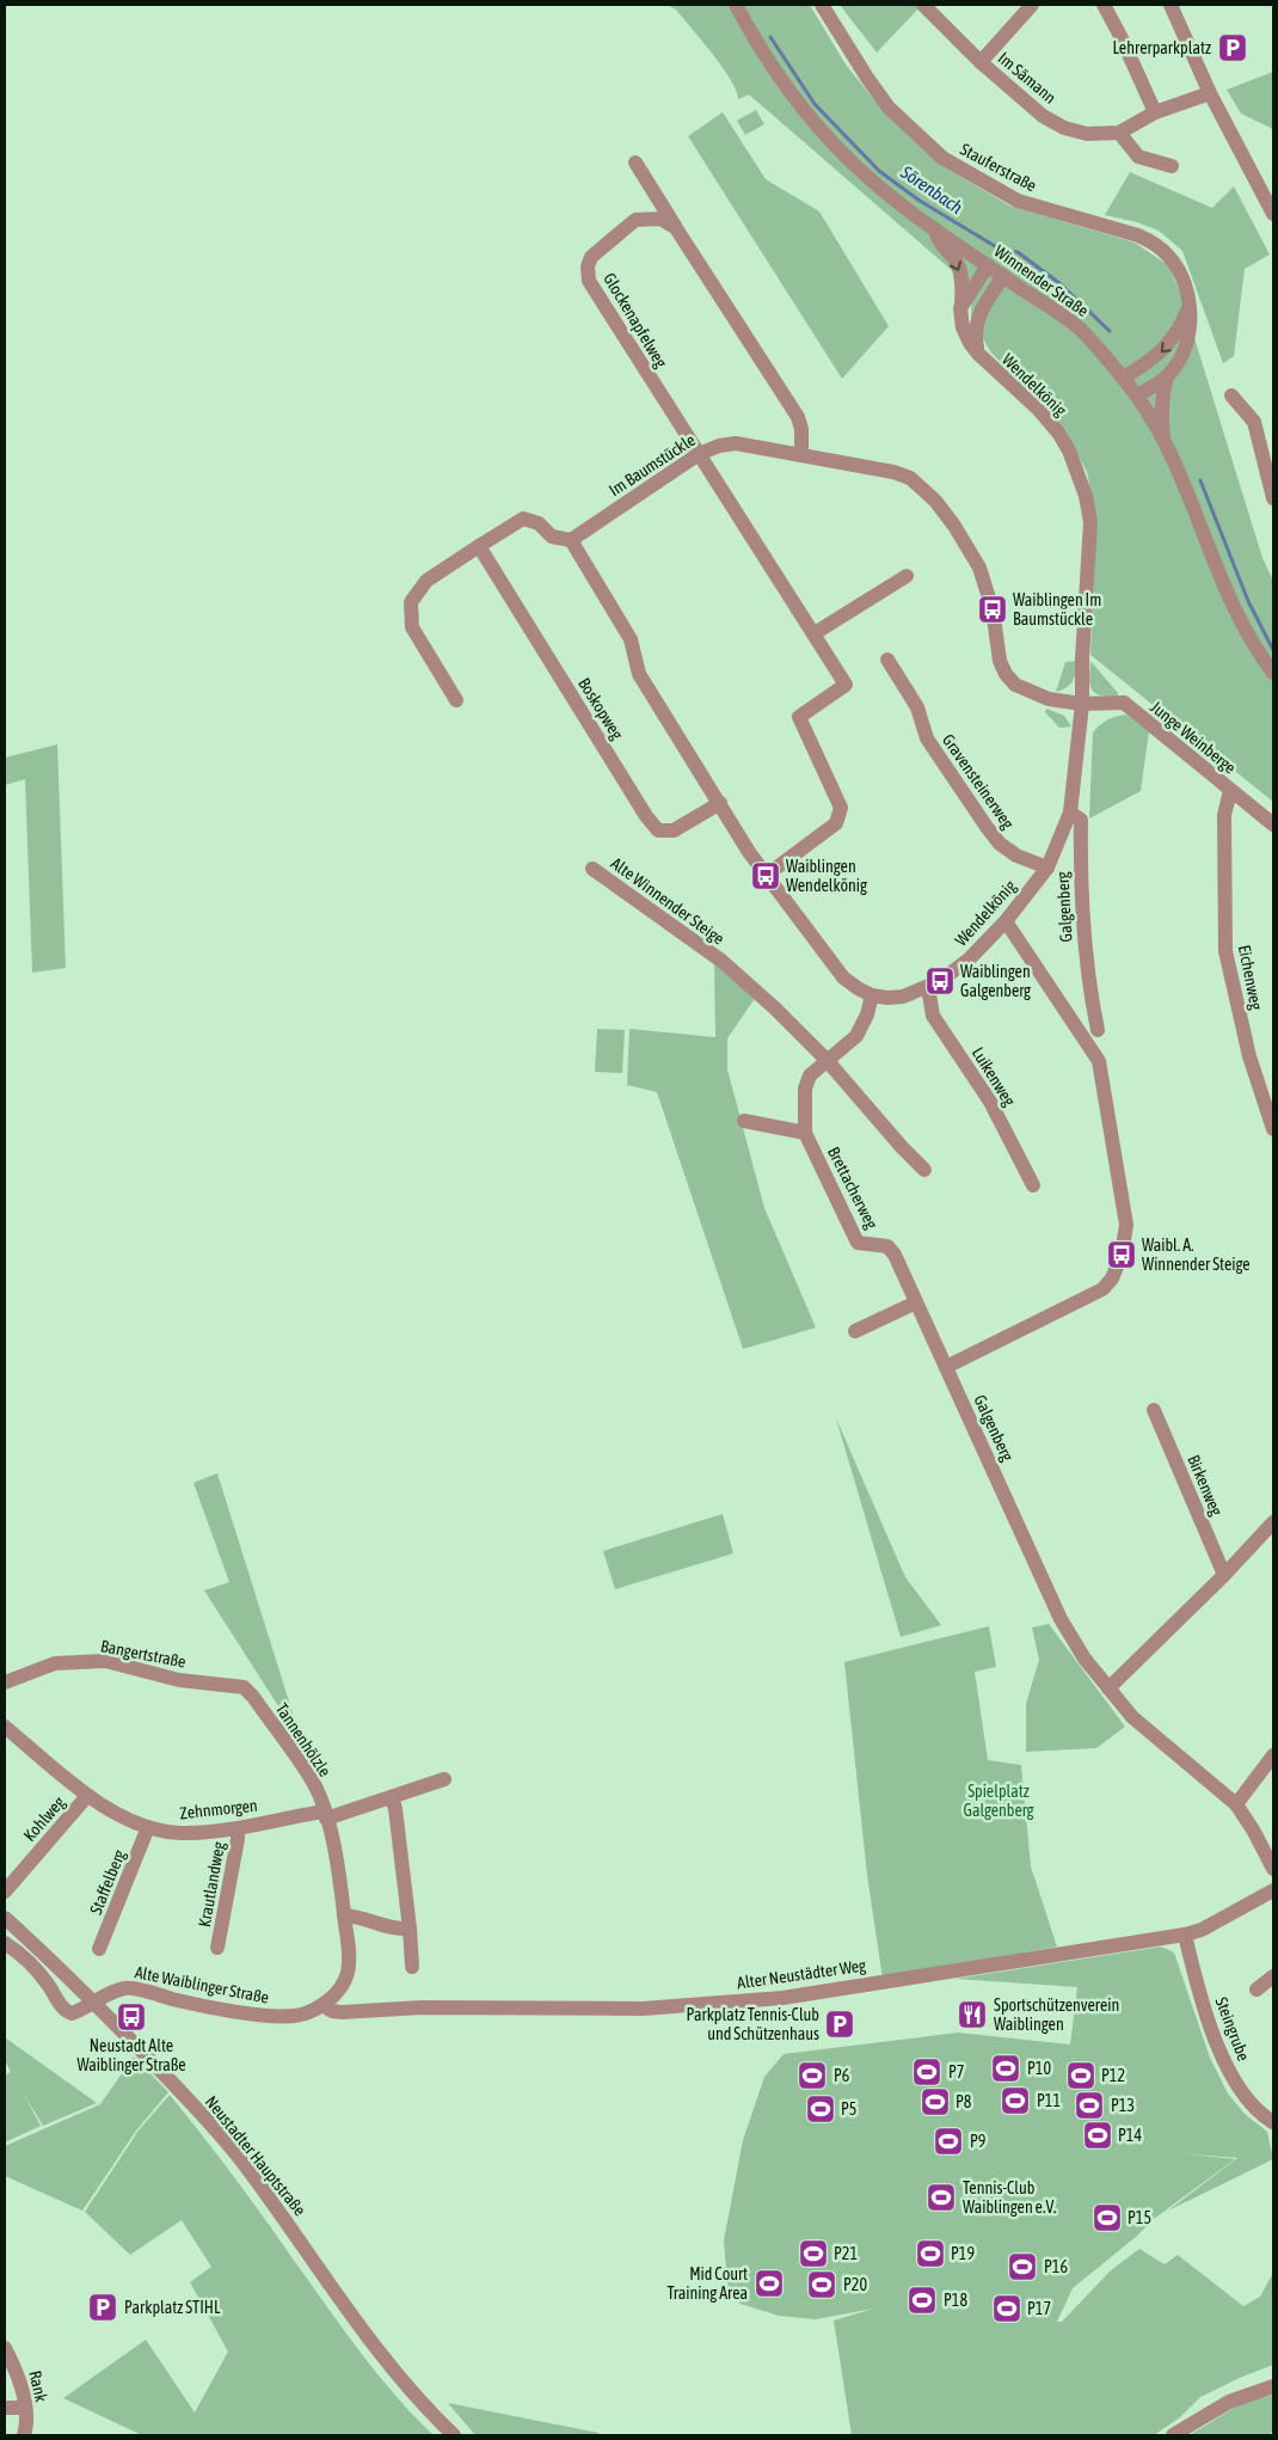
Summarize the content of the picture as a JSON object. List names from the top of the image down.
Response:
{
  "streets": {
    "street": [
      "Im Sämann",
      "Stauferstraße",
      "Winnender Straße",
      "Glockenapfelweg",
      "Wendelkönig",
      "Im Baumstückle",
      "Boskopweg",
      "Junge Weinberge",
      "Gravensteinerweg",
      "Alte Winnender Steige",
      "Galgenberg",
      "Eichenweg",
      "Luikenweg",
      "Brettacherweg",
      "Birkenweg",
      "Bangertstraße",
      "Tannenhölzle",
      "Zehnmorgen",
      "Kohlweg",
      "Staffelberg",
      "Krautlandweg",
      "Alter Neustädter Weg",
      "Alte Waiblinger Straße",
      "Steingrube",
      "Neustadter Hauptstraße",
      "Rank"
    ]
  },
  "crossings": [
    ["Stauferstraße", "Winnender Straße"],
    ["Winnender Straße", "Wendelkönig"],
    ["Glockenapfelweg", "Im Baumstückle"],
    ["Wendelkönig", "Im Baumstückle"],
    ["Wendelkönig", "Junge Weinberge"],
    ["Wendelkönig", "Gravensteinerweg"],
    ["Wendelkönig", "Galgenberg"],
    ["Wendelkönig", "Luikenweg"],
    ["Wendelkönig", "Brettacherweg"],
    ["Im Baumstückle", "Junge Weinberge"],
    ["Junge Weinberge", "Eichenweg"],
    ["Alte Winnender Steige", "Brettacherweg"],
    ["Galgenberg", "Brettacherweg"],
    ["Bangertstraße", "Tannenhölzle"],
    ["Tannenhölzle", "Zehnmorgen"],
    ["Tannenhölzle", "Alter Neustädter Weg"],
    ["Tannenhölzle", "Alte Waiblinger Straße"],
    ["Zehnmorgen", "Kohlweg"],
    ["Zehnmorgen", "Staffelberg"],
    ["Zehnmorgen", "Krautlandweg"],
    ["Alter Neustädter Weg", "Alte Waiblinger Straße"],
    ["Alter Neustädter Weg", "Steingrube"],
    ["Alte Waiblinger Straße", "Neustadter Hauptstraße"]
  ],
  "water": ["Sörenbach"],
  "parks": ["Spielplatz Galgenberg"],
  "places": {
    "parking": ["Lehrerparkplatz", "Parkplatz Tennis-Club und Schützenhaus", "Parkplatz STIHL"],
    "bus stop": [
      "Waiblingen Im Baumstückle",
      "Waiblingen Wendelkönig",
      "Waiblingen Galgenberg",
      "Waibl. A. Winnender Steige",
      "Neustadt Alte Waiblinger Straße"
    ],
    "restaurant": ["Sportschützenverein Waiblingen"],
    "sports": [
      "P10",
      "P7",
      "P6",
      "P12",
      "P11",
      "P8",
      "P13",
      "P5",
      "P14",
      "P9",
      "Tennis-Club Waiblingen e.V.",
      "P15",
      "P21",
      "P19",
      "P16",
      "Mid Court Training Area",
      "P20",
      "P18",
      "P17"
    ]
  }
}
